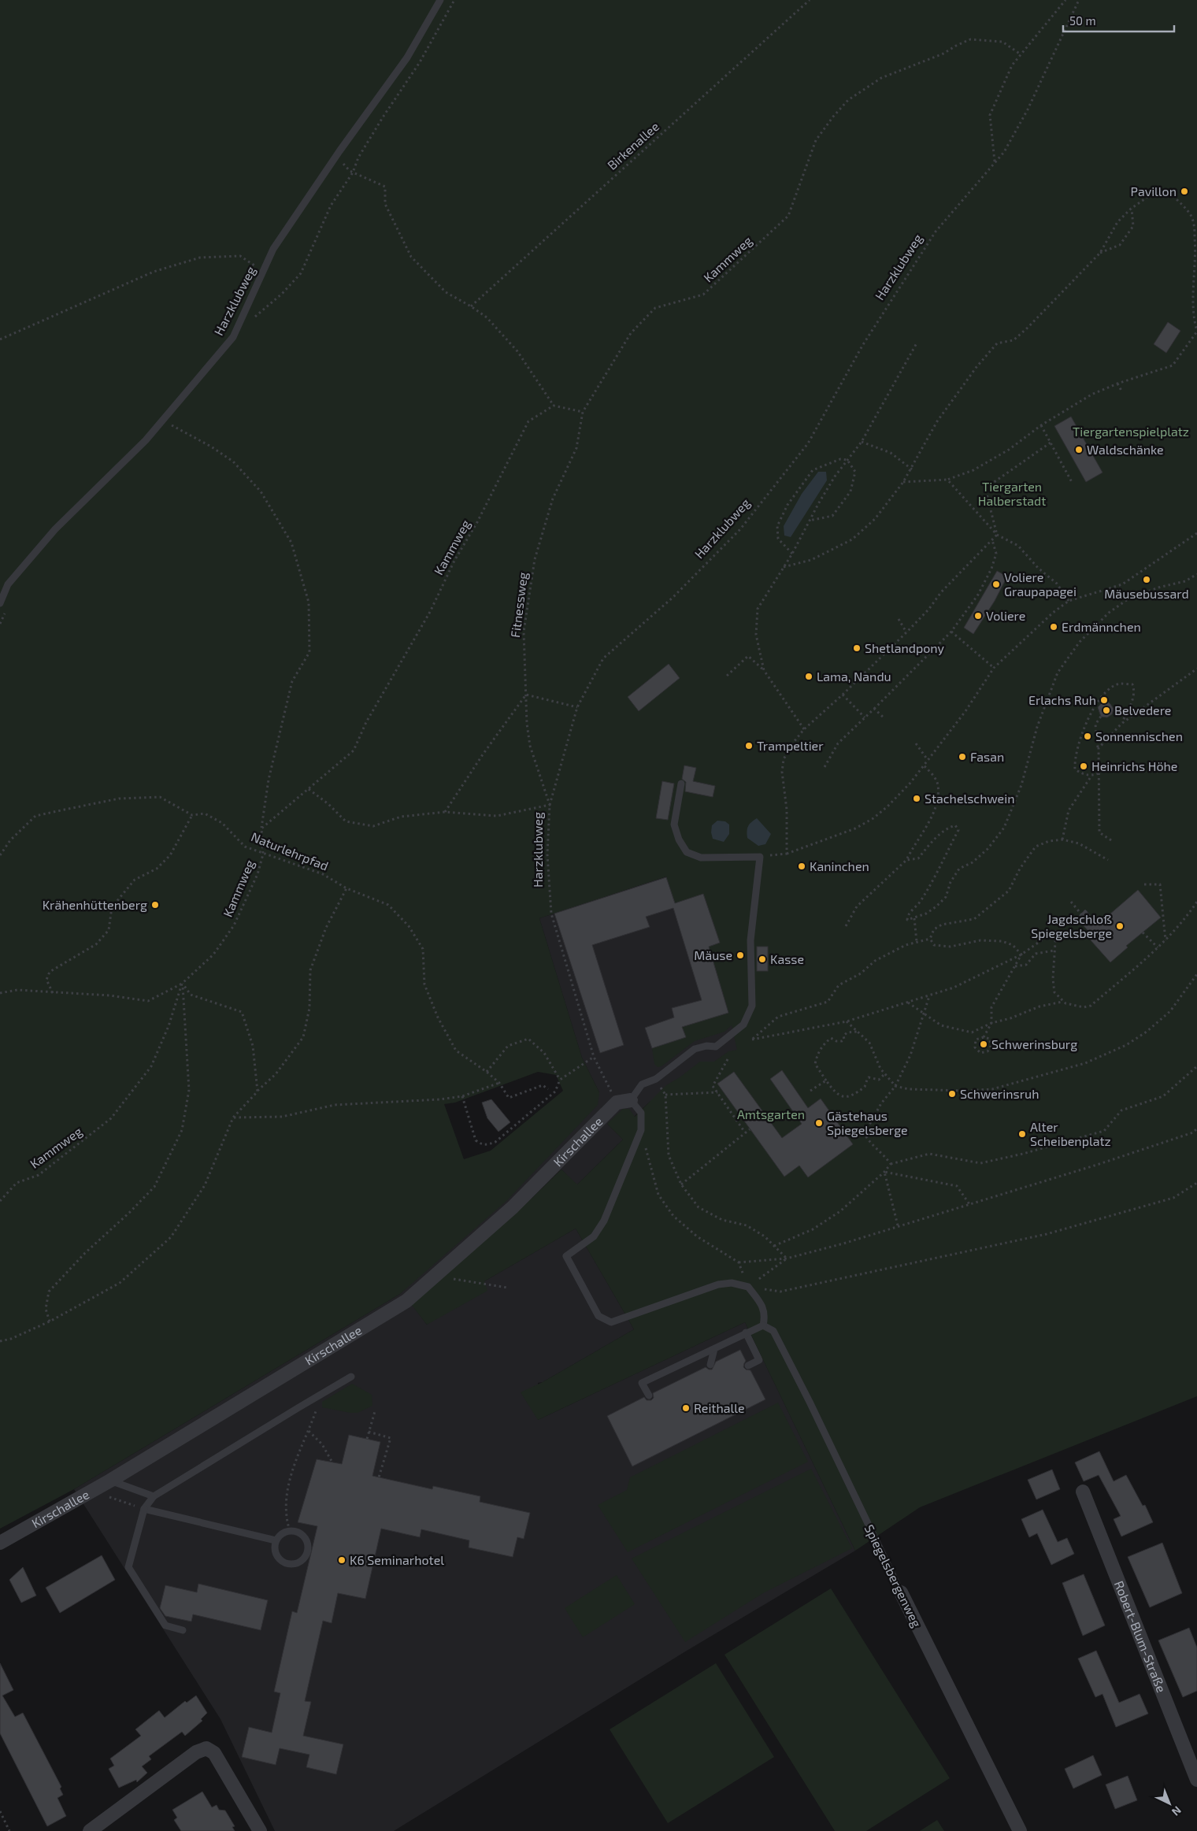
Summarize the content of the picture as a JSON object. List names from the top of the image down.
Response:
{
  "streets": {
    "street": ["Kirschallee", "Spiegelsbergenweg", "Robert-Blum-Straße"],
    "lane": ["Harzklubweg"],
    "path": [
      "Birkenallee",
      "Kammweg",
      "Fitnessweg",
      "Naturlehrpfad"
    ]
  },
  "crossings": [
    ["Kammweg", "Fitnessweg"],
    ["Kammweg", "Naturlehrpfad"],
    ["Harzklubweg", "Fitnessweg"],
    ["Harzklubweg", "Kirschallee"]
  ],
  "parks": ["Tiergartenspielplatz", "Tiergarten Halberstadt", "Amtsgarten"],
  "places": [
    "Pavillon",
    "Waldschänke",
    "Mäusebussard",
    "Voliere Graupapagei",
    "Voliere",
    "Erdmännchen",
    "Shetlandpony",
    "Lama, Nandu",
    "Erlachs Ruh",
    "Belvedere",
    "Sonnennischen",
    "Trampeltier",
    "Fasan",
    "Heinrichs Höhe",
    "Stachelschwein",
    "Kaninchen",
    "Krähenhüttenberg",
    "Jagdschloß Spiegelsberge",
    "Mäuse",
    "Kasse",
    "Schwerinsburg",
    "Schwerinsruh",
    "Gästehaus Spiegelsberge",
    "Alter Scheibenplatz",
    "Reithalle",
    "K6 Seminarhotel"
  ],
  "scale_bar": "50 m",
  "north": "bottom right"
}
